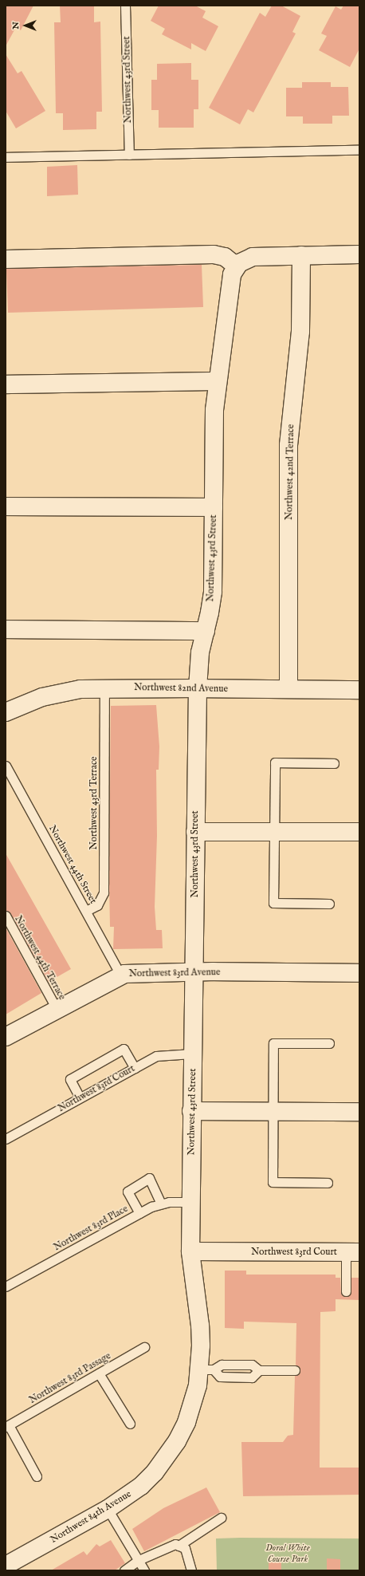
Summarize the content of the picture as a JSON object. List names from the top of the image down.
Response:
{
  "streets": {
    "street": [
      "Northwest 43rd Street",
      "Northwest 42nd Terrace",
      "Northwest 82nd Avenue",
      "Northwest 83rd Avenue",
      "Northwest 83rd Court",
      "Northwest 84th Avenue"
    ],
    "lane": [
      "Northwest 43rd Terrace",
      "Northwest 44th Street",
      "Northwest 44th Terrace",
      "Northwest 83rd Place",
      "Northwest 83rd Passage"
    ]
  },
  "crossings": [
    ["Northwest 43rd Street", "Northwest 82nd Avenue"],
    ["Northwest 43rd Street", "Northwest 83rd Avenue"],
    ["Northwest 43rd Street", "Northwest 83rd Court"],
    ["Northwest 43rd Street", "Northwest 83rd Place"],
    ["Northwest 43rd Street", "Northwest 84th Avenue"],
    ["Northwest 42nd Terrace", "Northwest 82nd Avenue"],
    ["Northwest 82nd Avenue", "Northwest 43rd Terrace"],
    ["Northwest 43rd Terrace", "Northwest 44th Street"],
    ["Northwest 44th Street", "Northwest 83rd Avenue"],
    ["Northwest 44th Terrace", "Northwest 83rd Avenue"]
  ],
  "parks": ["Doral White Course Park"],
  "north": "left"
}
